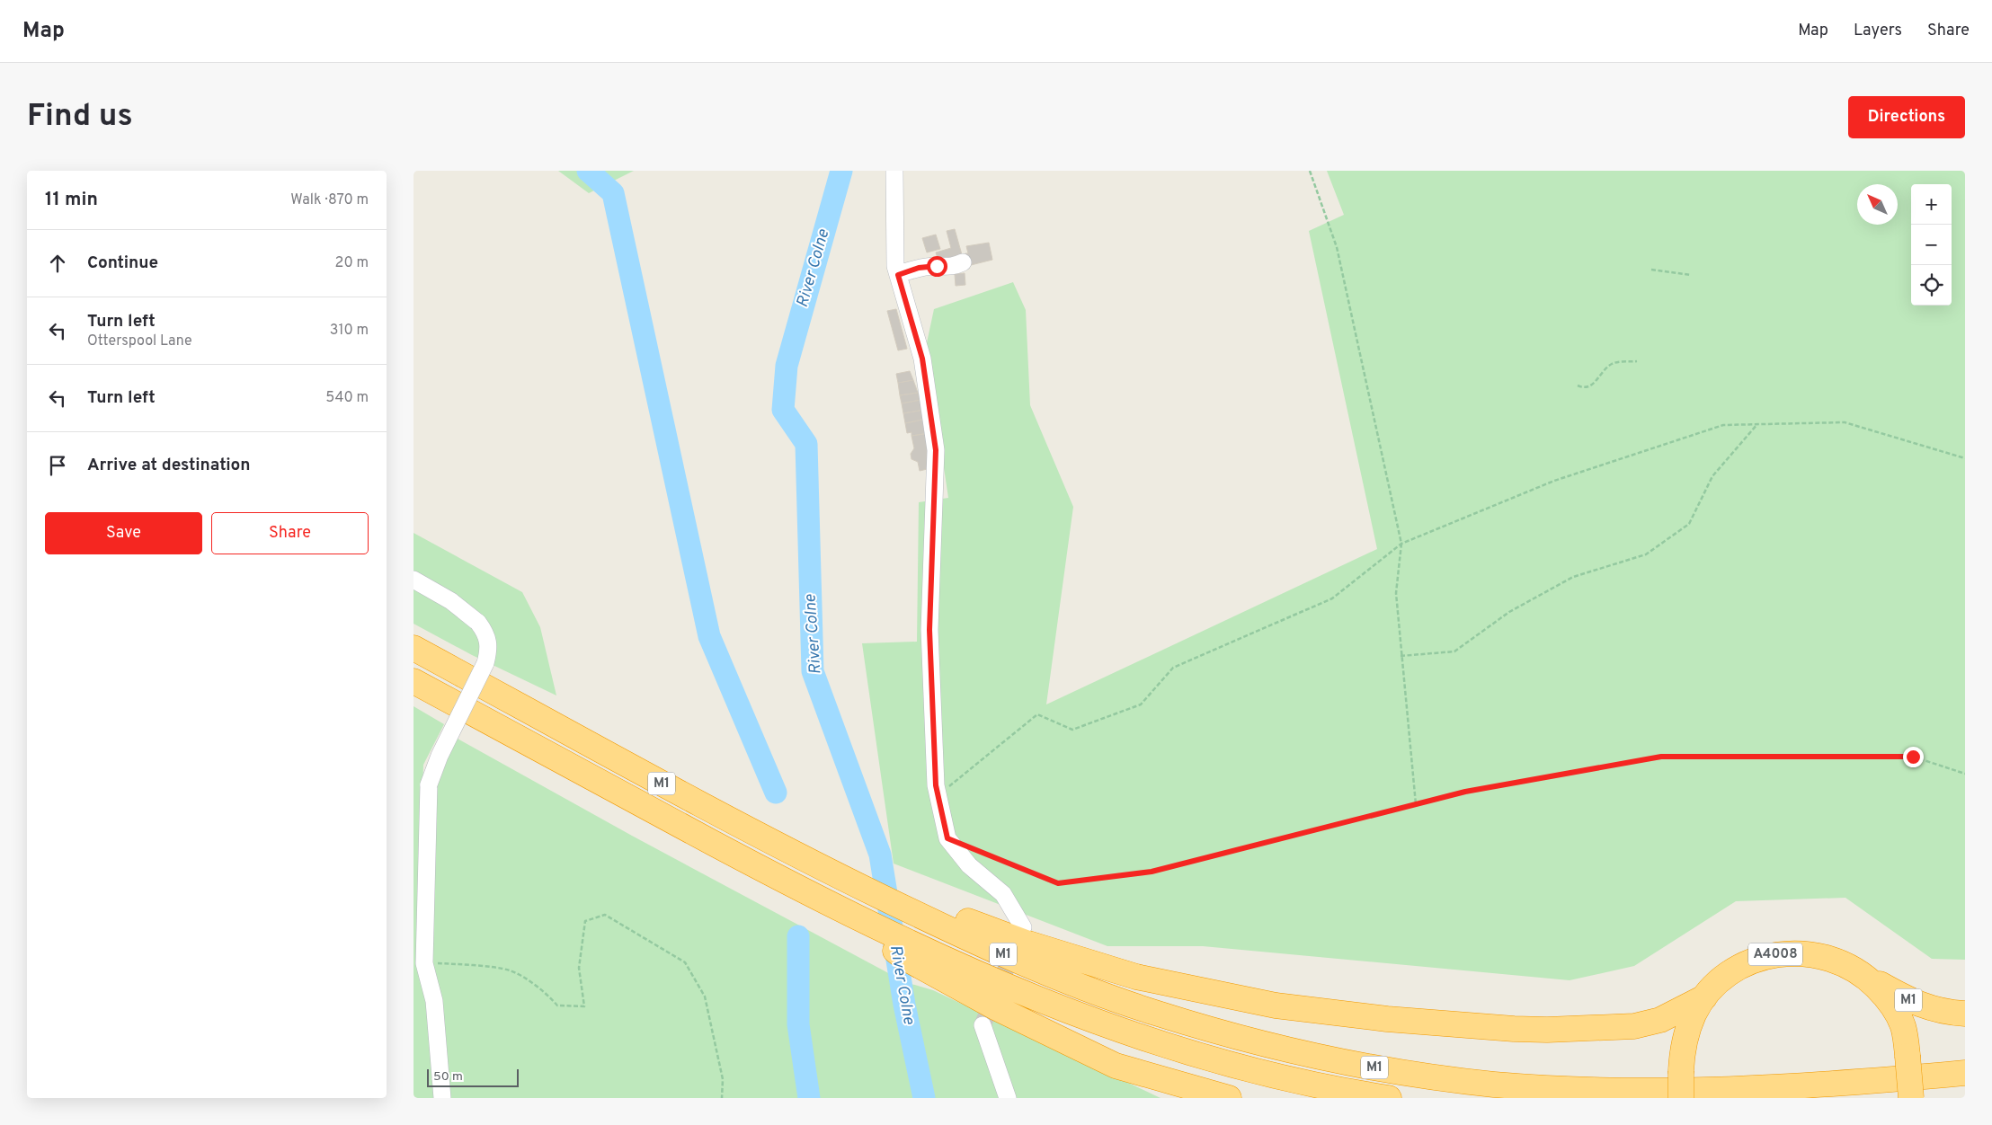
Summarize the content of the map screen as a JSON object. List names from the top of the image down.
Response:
{
  "streets": {
    "highway": ["M1", "A4008"]
  },
  "crossings": [
    ["M1", "A4008"]
  ],
  "water": ["River Colne"],
  "scale_bar": "50 m",
  "north": "top left",
  "page": {
    "header": "Map",
    "nav": ["Map", "Layers", "Share"],
    "buttons": [
      "Directions",
      ["Save", "Share"]
    ],
    "title": "Find us",
    "heading": ["11 min", "Walk · 870 m"],
    "map_buttons": ["+", "−"],
    "list": [
      ["Continue", "20 m"],
      ["Turn left", "Otterspool Lane", "310 m"],
      ["Turn left", "540 m"],
      "Arrive at destination"
    ],
    "scale": "50 m"
  }
}
